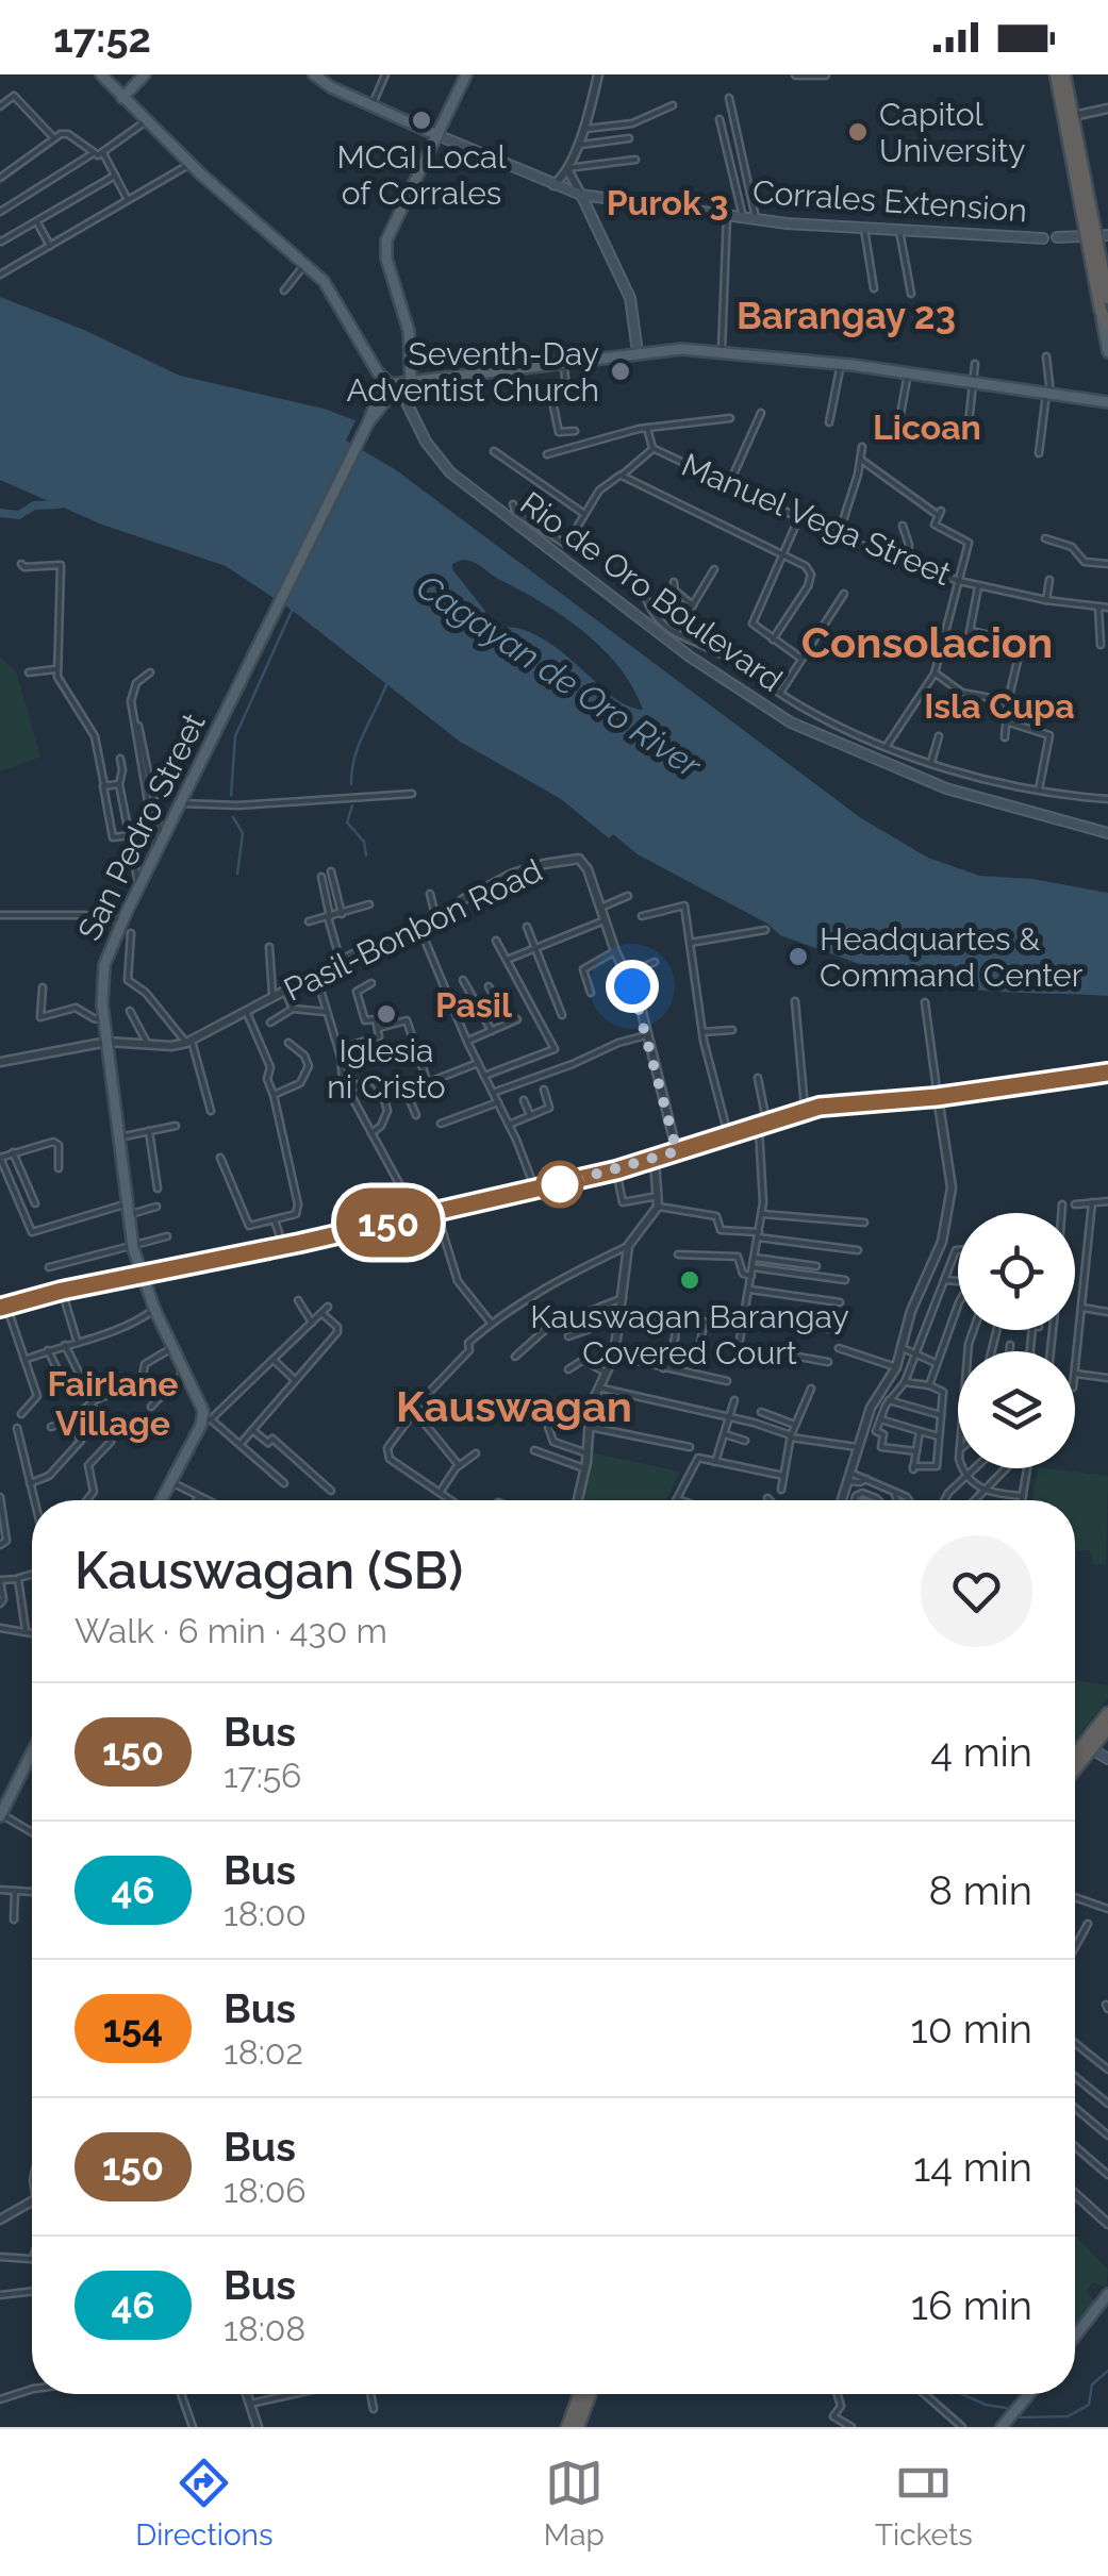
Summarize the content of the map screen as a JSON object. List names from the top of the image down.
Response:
{
  "streets": {
    "main road": ["Corrales Extension", "Rio de Oro Boulevard", "San Pedro Street"],
    "street": ["Manuel Vega Street", "Pasil-Bonbon Road"]
  },
  "crossings": [
    ["Rio de Oro Boulevard", "San Pedro Street"],
    ["San Pedro Street", "Pasil-Bonbon Road"]
  ],
  "districts": [
    "Purok 3",
    "Barangay 23",
    "Licoan",
    "Consolacion",
    "Isla Cupa",
    "Pasil",
    "Fairlane Village",
    "Kauswagan"
  ],
  "water": ["Cagayan de Oro River"],
  "places": [
    "MCGI Local of Corrales",
    "Capitol University",
    "Seventh-Day Adventist Church",
    "Headquartes & Command Center",
    "Iglesia ni Cristo",
    "Kauswagan Barangay Covered Court"
  ],
  "lines": ["bus line 150"],
  "page": {
    "status": "17:52",
    "on_map": "150",
    "heading": ["Kauswagan (SB)", "Walk · 6 min · 430 m"],
    "list": [
      {
        "mark": "150",
        "name": "Bus",
        "note": "17:56",
        "value": "4 min"
      },
      {
        "mark": "46",
        "name": "Bus",
        "note": "18:00",
        "value": "8 min"
      },
      {
        "mark": "154",
        "name": "Bus",
        "note": "18:02",
        "value": "10 min"
      },
      {
        "mark": "150",
        "name": "Bus",
        "note": "18:06",
        "value": "14 min"
      },
      {
        "mark": "46",
        "name": "Bus",
        "note": "18:08",
        "value": "16 min"
      }
    ],
    "tabs": ["Directions", "Map", "Tickets"]
  }
}
